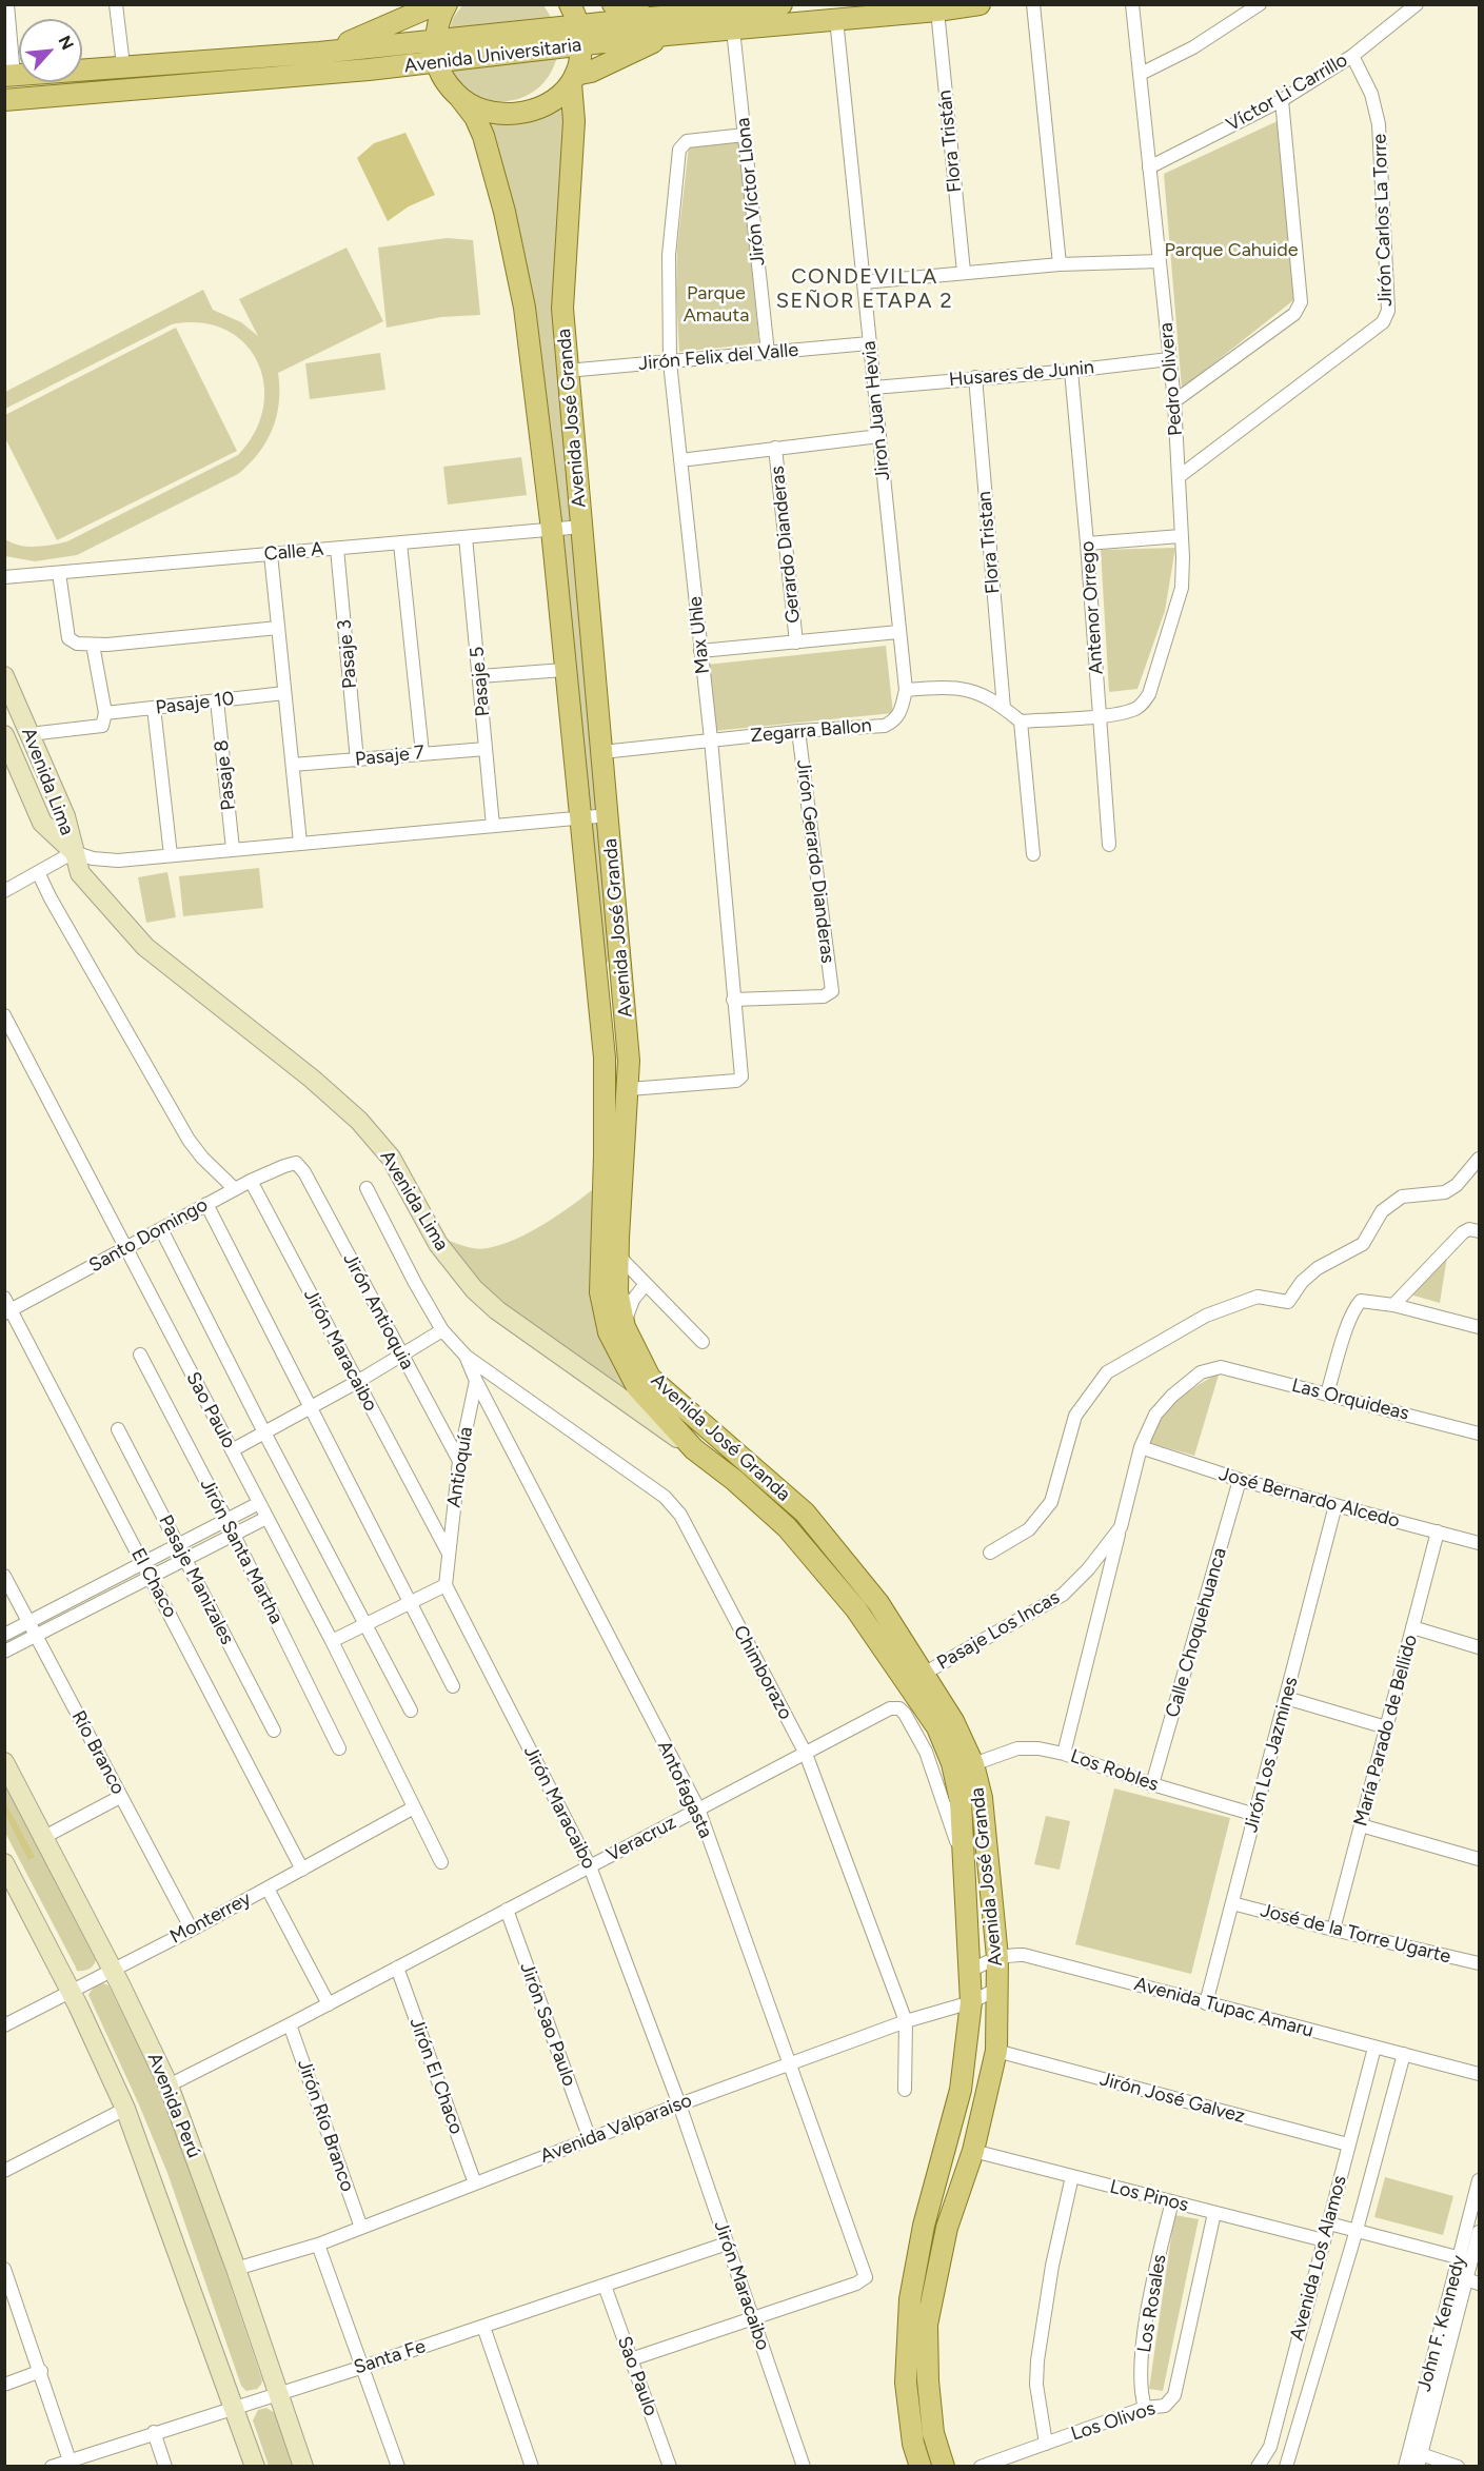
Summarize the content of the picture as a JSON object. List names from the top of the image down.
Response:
{
  "streets": {
    "main road": [
      "Avenida Universitaria",
      "Avenida José Granda",
      "Avenida Lima",
      "Avenida Perú"
    ],
    "street": [
      "Víctor Li Carrillo",
      "Flora Tristán",
      "Jirón Víctor Llona",
      "Jirón Carlos La Torre",
      "Jirón Felix del Valle",
      "Husares de Junin",
      "Pedro Olivera",
      "Jiron Juan Hevia",
      "Flora Tristan",
      "Gerardo Dianderas",
      "Calle A",
      "Antenor Orrego",
      "Max Uhle",
      "Pasaje 3",
      "Pasaje 5",
      "Pasaje 10",
      "Zegarra Ballon",
      "Pasaje 7",
      "Pasaje 8",
      "Jirón Gerardo Dianderas",
      "Santo Domingo",
      "Jirón Antioquia",
      "Jirón Maracaibo",
      "Las Orquideas",
      "Sao Paulo",
      "Antioquía",
      "José Bernardo Alcedo",
      "Jirón Santa Martha",
      "Pasaje Manizales",
      "El Chaco",
      "Pasaje Los Incas",
      "Calle Choquehuanca",
      "Chimborazo",
      "María Parado de Bellido",
      "Río Branco",
      "Jirón Los Jazmines",
      "Los Robles",
      "Antofagasta",
      "Veracruz",
      "Monterrey",
      "José de la Torre Ugarte",
      "Avenida Tupac Amaru",
      "Jirón Sao Paulo",
      "Jirón El Chaco",
      "Jirón José Galvez",
      "Jirón Río Branco",
      "Avenida Valparaiso",
      "Los Pinos",
      "Avenida Los Alamos",
      "Los Rosales",
      "John F. Kennedy",
      "Santa Fe",
      "Los Olivos"
    ]
  },
  "crossings": [
    ["Avenida Universitaria", "Flora Tristán"],
    ["Avenida Universitaria", "Jirón Víctor Llona"],
    ["Avenida Universitaria", "Jiron Juan Hevia"],
    ["Avenida Universitaria", "Avenida José Granda"],
    ["Víctor Li Carrillo", "Jirón Carlos La Torre"],
    ["Víctor Li Carrillo", "Pedro Olivera"],
    ["Jirón Víctor Llona", "Jirón Felix del Valle"],
    ["Jirón Víctor Llona", "Max Uhle"],
    ["Jirón Carlos La Torre", "Pedro Olivera"],
    ["Jirón Felix del Valle", "Jiron Juan Hevia"],
    ["Jirón Felix del Valle", "Avenida José Granda"],
    ["Jirón Felix del Valle", "Max Uhle"],
    ["Husares de Junin", "Pedro Olivera"],
    ["Husares de Junin", "Jiron Juan Hevia"],
    ["Husares de Junin", "Flora Tristan"],
    ["Husares de Junin", "Antenor Orrego"],
    ["Pedro Olivera", "Antenor Orrego"],
    ["Jiron Juan Hevia", "Zegarra Ballon"],
    ["Avenida José Granda", "Calle A"],
    ["Avenida José Granda", "Max Uhle"],
    ["Avenida José Granda", "Zegarra Ballon"],
    ["Avenida José Granda", "Avenida Lima"],
    ["Avenida José Granda", "Pasaje Los Incas"],
    ["Avenida José Granda", "Los Robles"],
    ["Avenida José Granda", "Veracruz"],
    ["Avenida José Granda", "Avenida Tupac Amaru"],
    ["Avenida José Granda", "Jirón José Galvez"],
    ["Avenida José Granda", "Avenida Valparaiso"],
    ["Avenida José Granda", "Los Pinos"],
    ["Calle A", "Pasaje 3"],
    ["Calle A", "Pasaje 5"],
    ["Max Uhle", "Zegarra Ballon"],
    ["Max Uhle", "Jirón Gerardo Dianderas"],
    ["Pasaje 3", "Pasaje 7"],
    ["Pasaje 5", "Pasaje 7"],
    ["Pasaje 10", "Pasaje 8"],
    ["Zegarra Ballon", "Jirón Gerardo Dianderas"],
    ["Santo Domingo", "Jirón Antioquia"],
    ["Santo Domingo", "Jirón Maracaibo"],
    ["Santo Domingo", "Sao Paulo"],
    ["Santo Domingo", "El Chaco"],
    ["Jirón Antioquia", "Antioquía"],
    ["Jirón Maracaibo", "Antioquía"],
    ["Jirón Maracaibo", "Antofagasta"],
    ["Jirón Maracaibo", "Veracruz"],
    ["Jirón Maracaibo", "Avenida Valparaiso"],
    ["Jirón Maracaibo", "Santa Fe"],
    ["Las Orquideas", "Pasaje Los Incas"],
    ["Sao Paulo", "Monterrey"],
    ["Sao Paulo", "Santa Fe"],
    ["Antioquía", "Antofagasta"],
    ["José Bernardo Alcedo", "Pasaje Los Incas"],
    ["José Bernardo Alcedo", "Calle Choquehuanca"],
    ["José Bernardo Alcedo", "María Parado de Bellido"],
    ["José Bernardo Alcedo", "Jirón Los Jazmines"],
    ["El Chaco", "Monterrey"],
    ["Pasaje Los Incas", "Los Robles"],
    ["Calle Choquehuanca", "Los Robles"],
    ["Chimborazo", "Antofagasta"],
    ["Chimborazo", "Veracruz"],
    ["Chimborazo", "Avenida Valparaiso"],
    ["María Parado de Bellido", "José de la Torre Ugarte"],
    ["Río Branco", "Monterrey"],
    ["Jirón Los Jazmines", "Los Robles"],
    ["Jirón Los Jazmines", "José de la Torre Ugarte"],
    ["Jirón Los Jazmines", "Avenida Tupac Amaru"],
    ["Antofagasta", "Veracruz"],
    ["Antofagasta", "Avenida Valparaiso"],
    ["Veracruz", "Jirón Sao Paulo"],
    ["Veracruz", "Jirón El Chaco"],
    ["Veracruz", "Avenida Perú"],
    ["Veracruz", "Jirón Río Branco"],
    ["Monterrey", "Avenida Perú"],
    ["Avenida Tupac Amaru", "Avenida Los Alamos"],
    ["Jirón Sao Paulo", "Avenida Valparaiso"],
    ["Jirón El Chaco", "Avenida Valparaiso"],
    ["Jirón José Galvez", "Avenida Los Alamos"],
    ["Avenida Perú", "Avenida Valparaiso"],
    ["Avenida Perú", "Santa Fe"],
    ["Jirón Río Branco", "Avenida Valparaiso"],
    ["Los Pinos", "Avenida Los Alamos"],
    ["Los Pinos", "Los Rosales"],
    ["Los Pinos", "Los Olivos"],
    ["Los Rosales", "Los Olivos"]
  ],
  "districts": ["CONDEVILLA SEÑOR ETAPA 2"],
  "parks": ["Parque Cahuide", "Parque Amauta"],
  "north": "top right"
}
